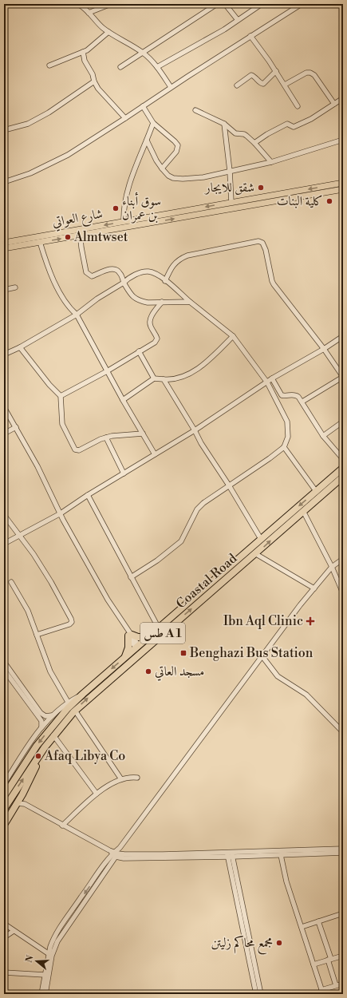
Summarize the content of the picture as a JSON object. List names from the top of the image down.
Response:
{
  "streets": {
    "highway": ["Coastal Road", "طس A 1"],
    "main road": ["شارع العواتي"]
  },
  "places": {
    "other": [
      "شقق للايجار",
      "كلية البنات",
      "سوق أبناء بن عمران",
      "Almtwset",
      "مسجد العاتي",
      "Afaq Libya Co",
      "مجمع محاكم زليتن"
    ],
    "health": ["Ibn Aql Clinic"],
    "transit": ["Benghazi Bus Station"]
  },
  "north": "left"
}
